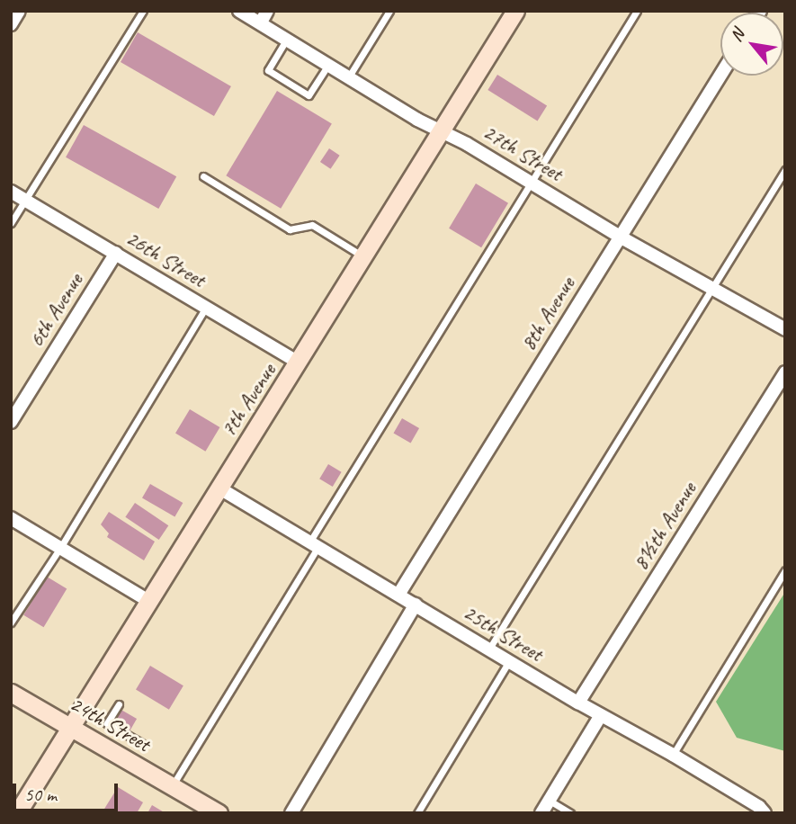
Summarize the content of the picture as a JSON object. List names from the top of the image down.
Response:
{
  "streets": {
    "street": [
      "27th Street",
      "26th Street",
      "6th Avenue",
      "8th Avenue",
      "7th Avenue",
      "8½th Avenue",
      "25th Street",
      "24th Street"
    ]
  },
  "crossings": [
    ["27th Street", "8th Avenue"],
    ["27th Street", "7th Avenue"],
    ["26th Street", "6th Avenue"],
    ["26th Street", "7th Avenue"],
    ["8th Avenue", "25th Street"],
    ["7th Avenue", "25th Street"],
    ["7th Avenue", "24th Street"],
    ["8½th Avenue", "25th Street"]
  ],
  "scale_bar": "50 m",
  "north": "top left"
}
